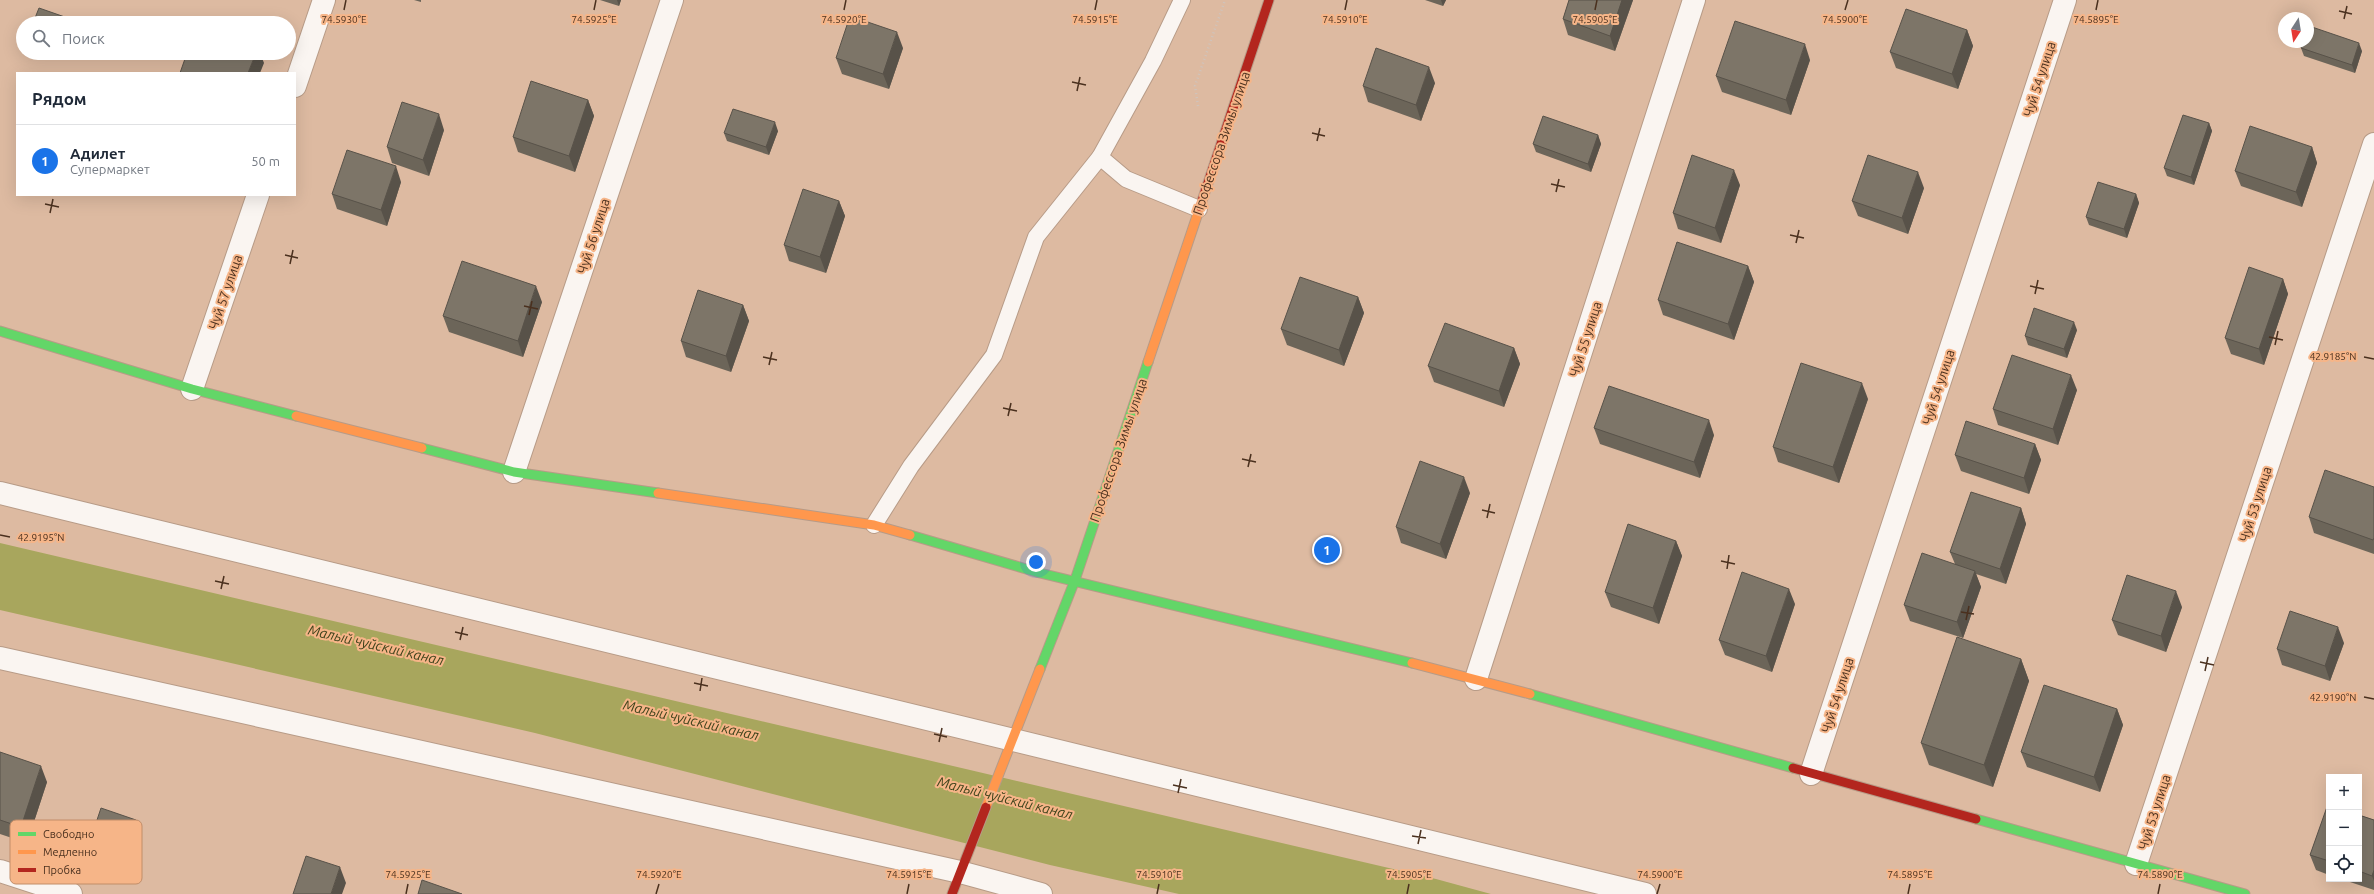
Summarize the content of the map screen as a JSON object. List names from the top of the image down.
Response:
{
  "streets": {
    "street": [
      "Чуй 54 улица",
      "Профессора Зимы улица",
      "Чуй 56 улица",
      "Чуй 57 улица",
      "Чуй 55 улица",
      "Чуй 53 улица"
    ]
  },
  "water": ["Малый чуйский канал"],
  "legend": ["Свободно", "Медленно", "Пробка"],
  "north": "bottom",
  "page": {
    "search": "Поиск",
    "heading": "Рядом",
    "list": [
      {
        "mark": "1",
        "name": "Адилет",
        "note": "Супермаркет",
        "value": "50 m"
      }
    ],
    "pins": "1",
    "map_buttons": ["+", "−"]
  },
  "coordinates": [
    "74.5930°E",
    "74.5925°E",
    "74.5920°E",
    "74.5915°E",
    "74.5910°E",
    "74.5905°E",
    "74.5900°E",
    "74.5895°E",
    "42.9185°N",
    "42.9195°N",
    "42.9190°N",
    "74.5890°E"
  ]
}
